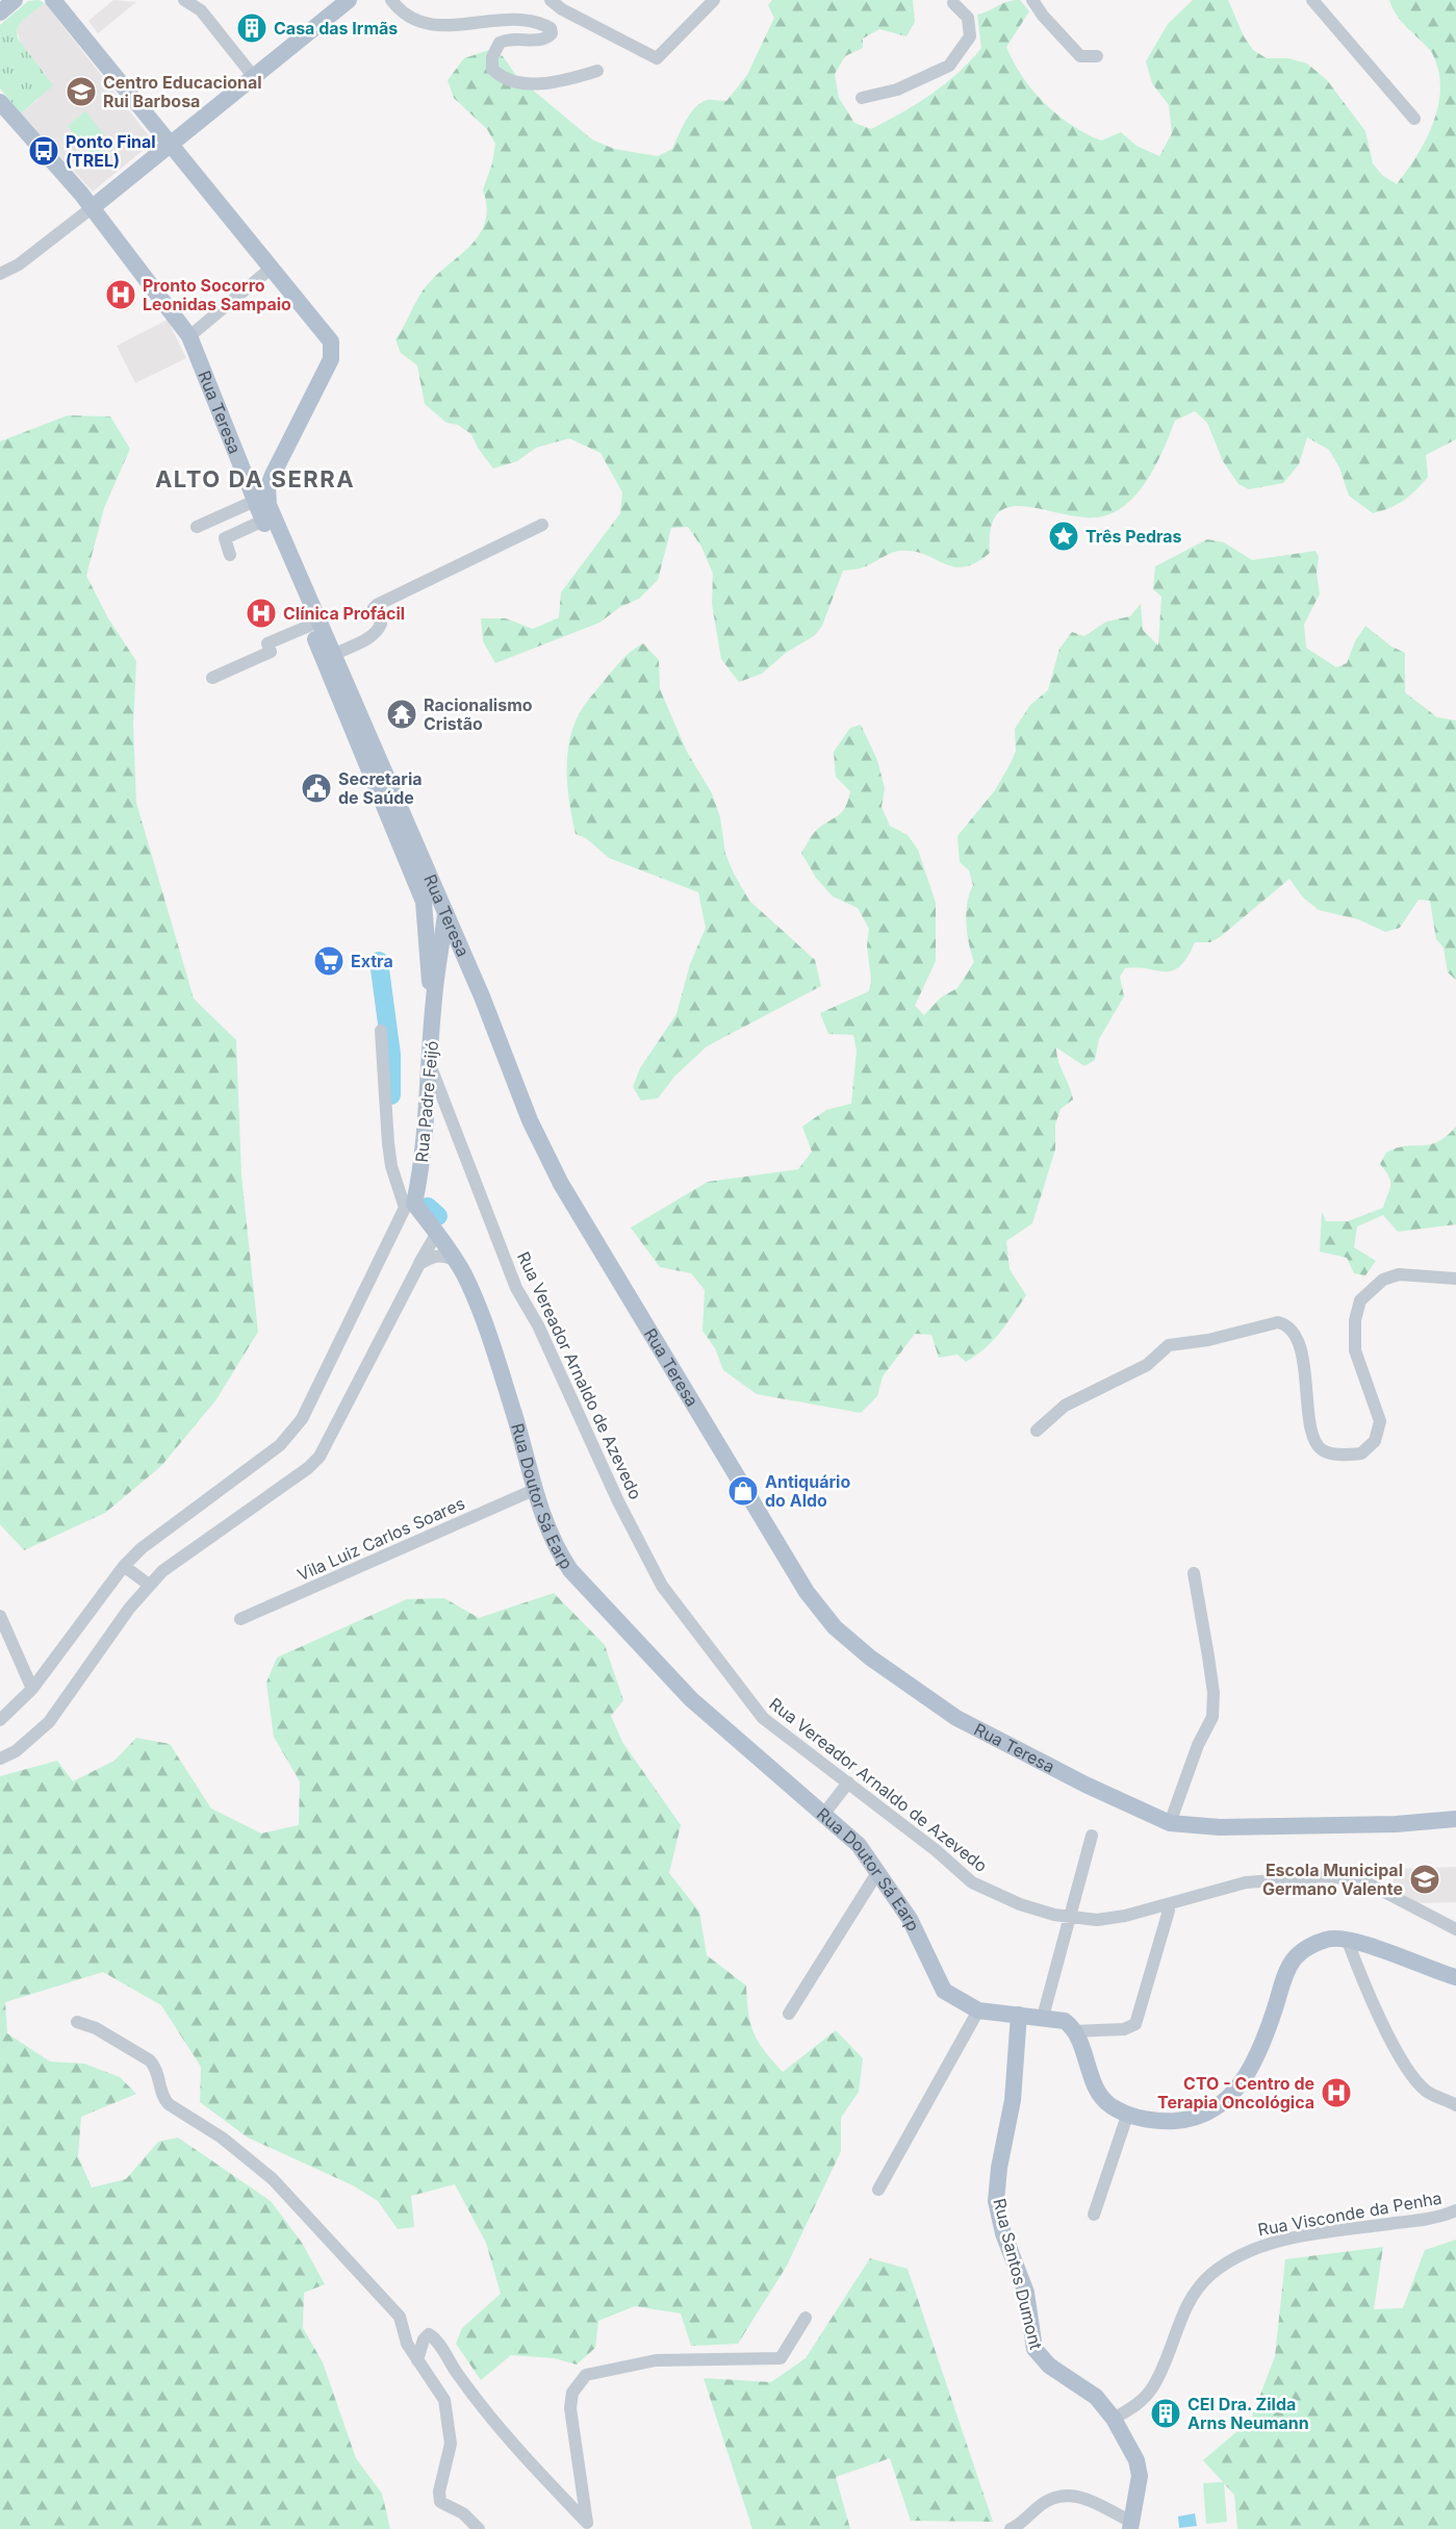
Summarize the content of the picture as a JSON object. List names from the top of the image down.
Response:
{
  "streets": {
    "main road": [
      "Rua Teresa",
      "Rua Padre Feijó",
      "Rua Doutor Sá Earp",
      "Rua Santos Dumont"
    ],
    "street": ["Rua Vereador Arnaldo de Azevedo", "Vila Luiz Carlos Soares", "Rua Visconde da Penha"]
  },
  "crossings": [
    ["Rua Teresa", "Rua Padre Feijó"],
    ["Rua Padre Feijó", "Rua Vereador Arnaldo de Azevedo"],
    ["Rua Padre Feijó", "Rua Doutor Sá Earp"],
    ["Rua Doutor Sá Earp", "Vila Luiz Carlos Soares"],
    ["Rua Doutor Sá Earp", "Rua Santos Dumont"],
    ["Rua Visconde da Penha", "Rua Santos Dumont"]
  ],
  "districts": ["ALTO DA SERRA"],
  "places": {
    "building": ["Casa das Irmãs", "CEI Dra. Zilda Arns Neumann"],
    "school or university": ["Centro Educacional Rui Barbosa", "Escola Municipal Germano Valente"],
    "bus stop": ["Ponto Final (TREL)"],
    "hospital": ["Pronto Socorro Leonidas Sampaio", "Clínica Profácil", "CTO - Centro de Terapia Oncológica"],
    "place": ["Três Pedras"],
    "temple": ["Racionalismo Cristão"],
    "public building": ["Secretaria de Saúde"],
    "supermarket": ["Extra"],
    "shop": ["Antiquário do Aldo"]
  }
}
